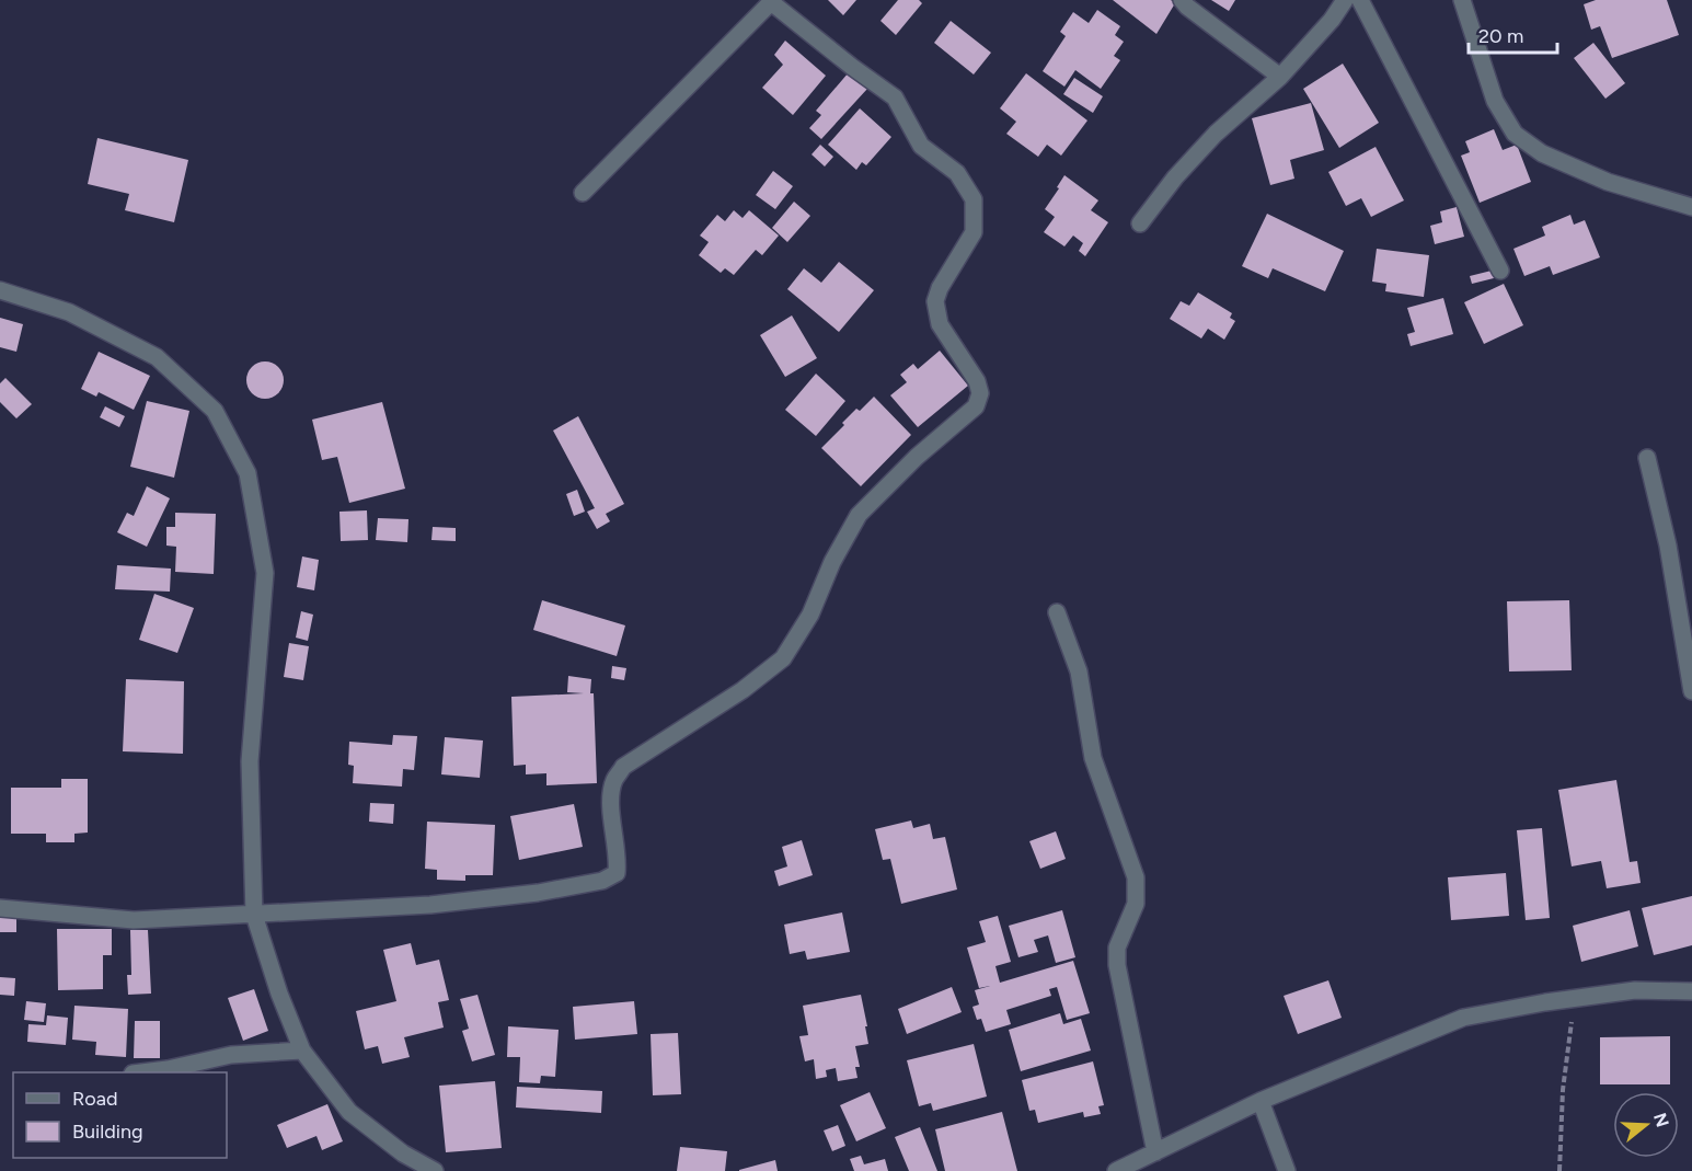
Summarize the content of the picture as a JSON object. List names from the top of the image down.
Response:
{
  "legend": ["Road", "Building"],
  "scale_bar": "20 m",
  "north": "right"
}
